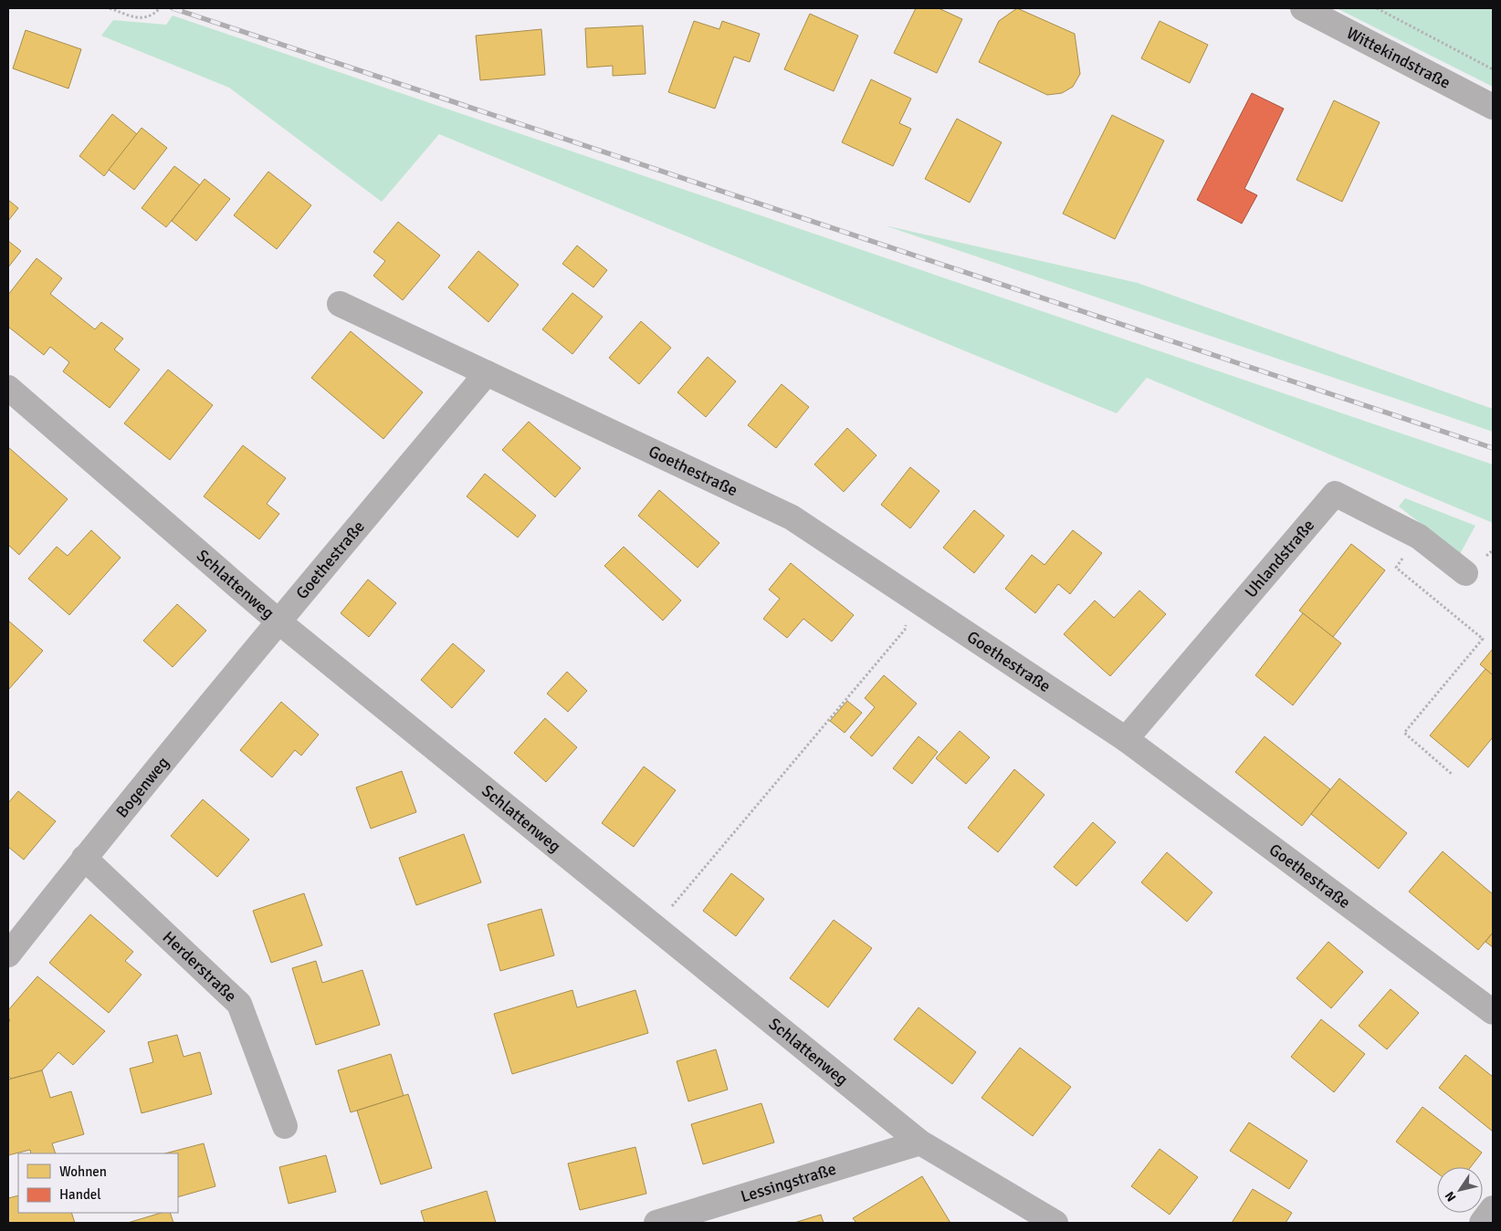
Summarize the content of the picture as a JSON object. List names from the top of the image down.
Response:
{
  "streets": {
    "street": [
      "Wittekindstraße",
      "Goethestraße",
      "Uhlandstraße",
      "Schlattenweg",
      "Bogenweg",
      "Herderstraße",
      "Lessingstraße"
    ]
  },
  "crossings": [
    ["Goethestraße", "Uhlandstraße"],
    ["Goethestraße", "Schlattenweg"],
    ["Goethestraße", "Bogenweg"],
    ["Schlattenweg", "Bogenweg"],
    ["Schlattenweg", "Lessingstraße"],
    ["Bogenweg", "Herderstraße"]
  ],
  "legend": ["Wohnen", "Handel"],
  "north": "bottom left"
}
